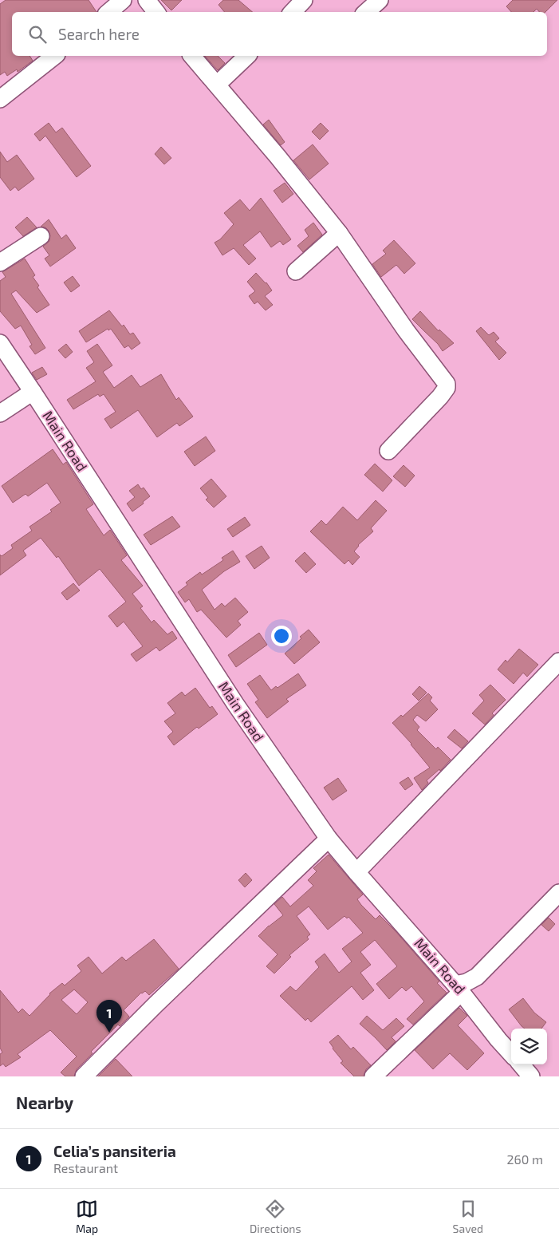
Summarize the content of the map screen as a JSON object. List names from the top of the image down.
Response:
{
  "streets": {
    "street": ["Main Road"]
  },
  "page": {
    "search": "Search here",
    "pins": "1",
    "heading": "Nearby",
    "list": [
      {
        "mark": "1",
        "name": "Celia’s pansiteria",
        "note": "Restaurant",
        "value": "260 m"
      }
    ],
    "nav": ["Map", "Directions", "Saved"]
  }
}
